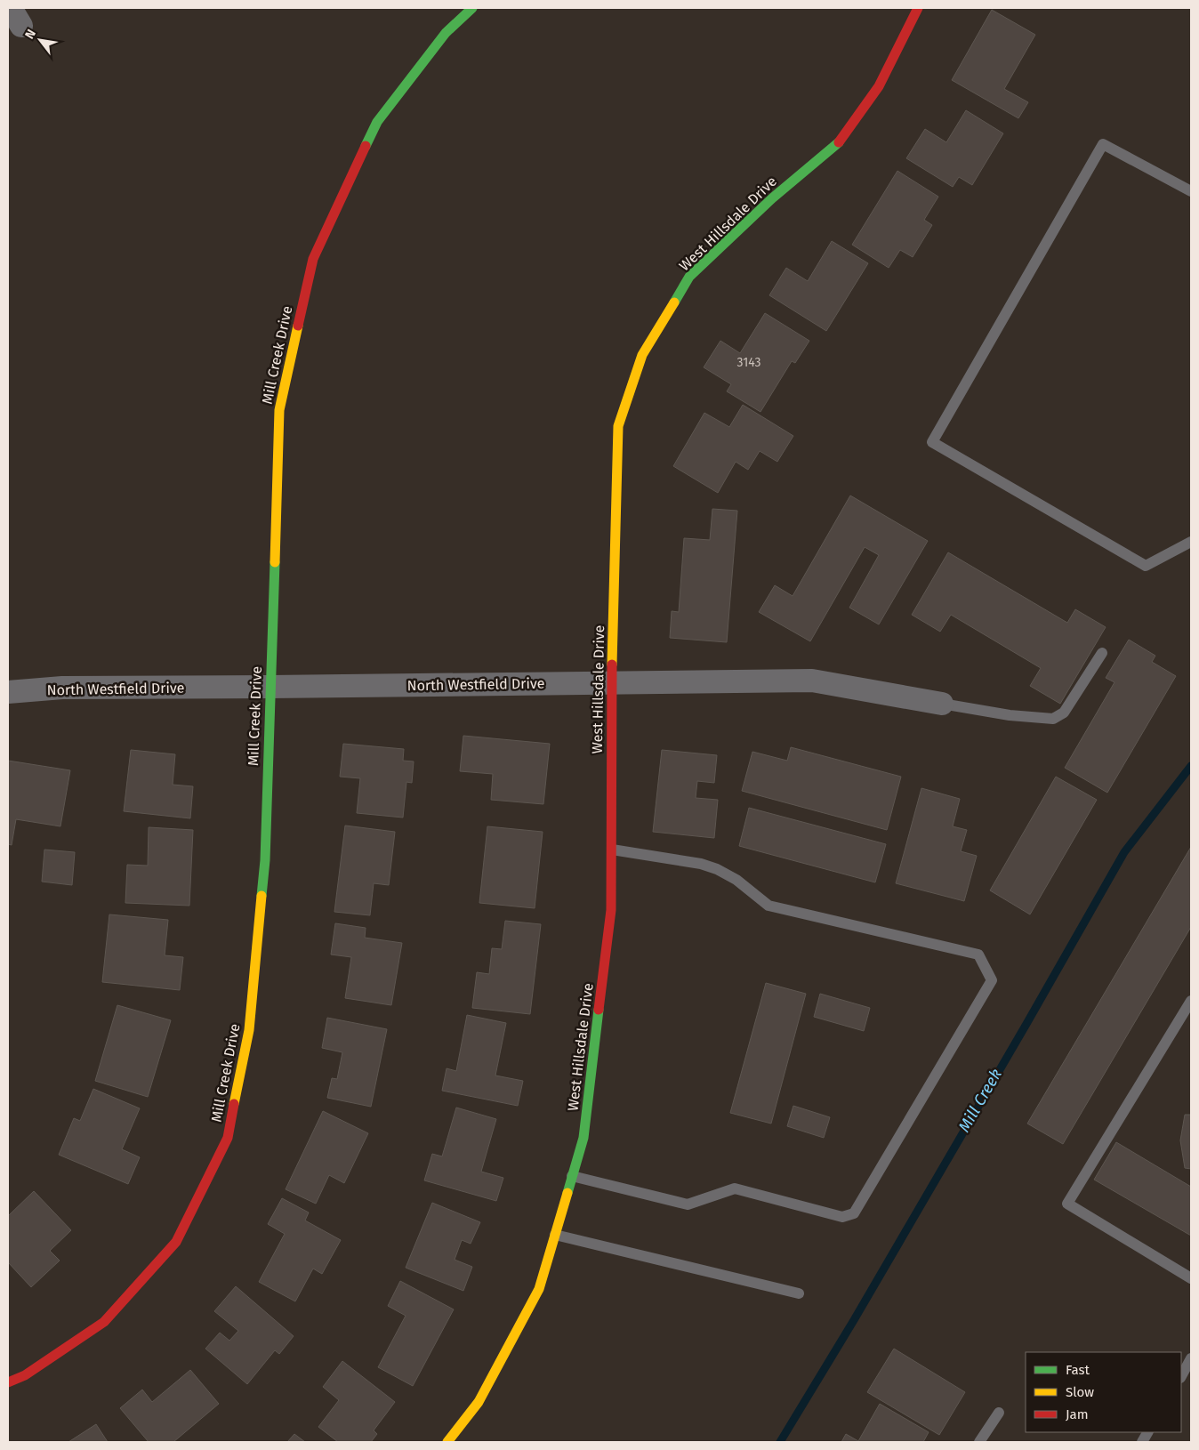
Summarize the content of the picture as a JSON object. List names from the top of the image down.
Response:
{
  "streets": {
    "street": ["West Hillsdale Drive", "Mill Creek Drive", "North Westfield Drive"]
  },
  "crossings": [
    ["West Hillsdale Drive", "North Westfield Drive"],
    ["Mill Creek Drive", "North Westfield Drive"]
  ],
  "water": ["Mill Creek"],
  "house_numbers": ["3143"],
  "legend": ["Fast", "Slow", "Jam"],
  "north": "top left"
}
